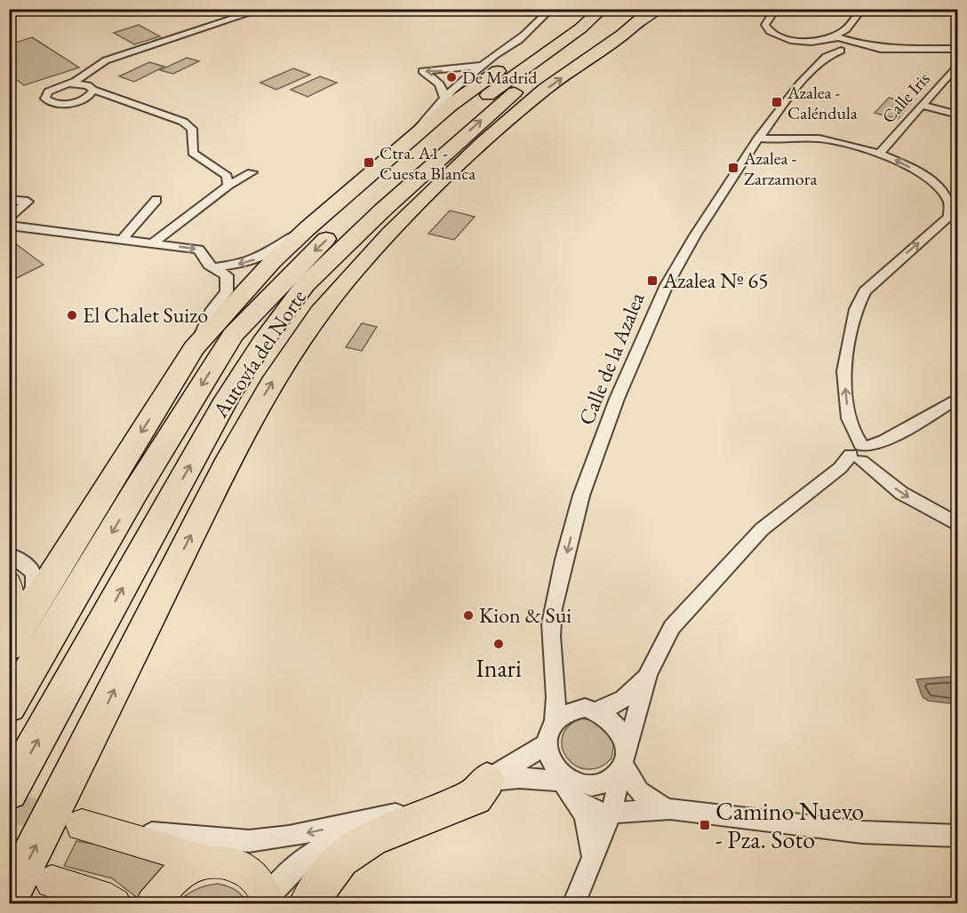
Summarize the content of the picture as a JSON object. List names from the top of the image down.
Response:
{
  "streets": {
    "highway": ["Autovía del Norte"],
    "street": ["Calle Iris", "Calle de la Azalea"]
  },
  "one_way": ["Calle de la Azalea"],
  "places": {
    "other": [
      "De Madrid",
      "El Chalet Suizo",
      "Kion & Sui",
      "Inari"
    ],
    "transit": [
      "Azalea - Caléndula",
      "Ctra. A1 - Cuesta Blanca",
      "Azalea - Zarzamora",
      "Azalea Nº 65",
      "Camino Nuevo - Pza. Soto"
    ]
  }
}
